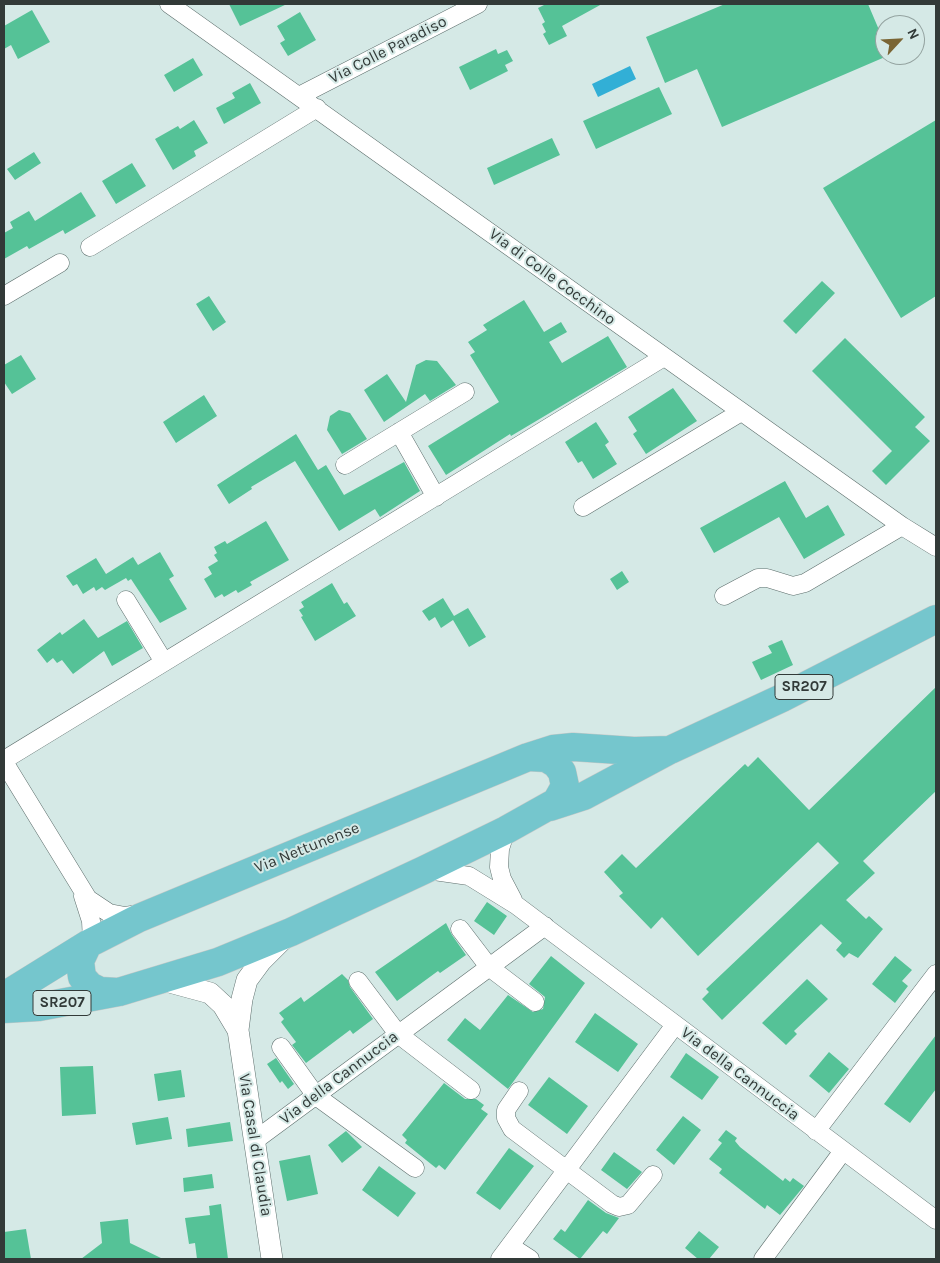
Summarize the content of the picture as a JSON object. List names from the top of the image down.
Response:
{
  "streets": {
    "main road": ["SR207", "Via Nettunense"],
    "street": [
      "Via Colle Paradiso",
      "Via di Colle Cocchino",
      "Via della Cannuccia",
      "Via Casal di Claudia"
    ]
  },
  "crossings": [
    ["Via Colle Paradiso", "Via di Colle Cocchino"],
    ["Via Nettunense", "Via della Cannuccia"],
    ["Via Nettunense", "Via Casal di Claudia"],
    ["Via della Cannuccia", "Via Casal di Claudia"]
  ],
  "north": "top right"
}
